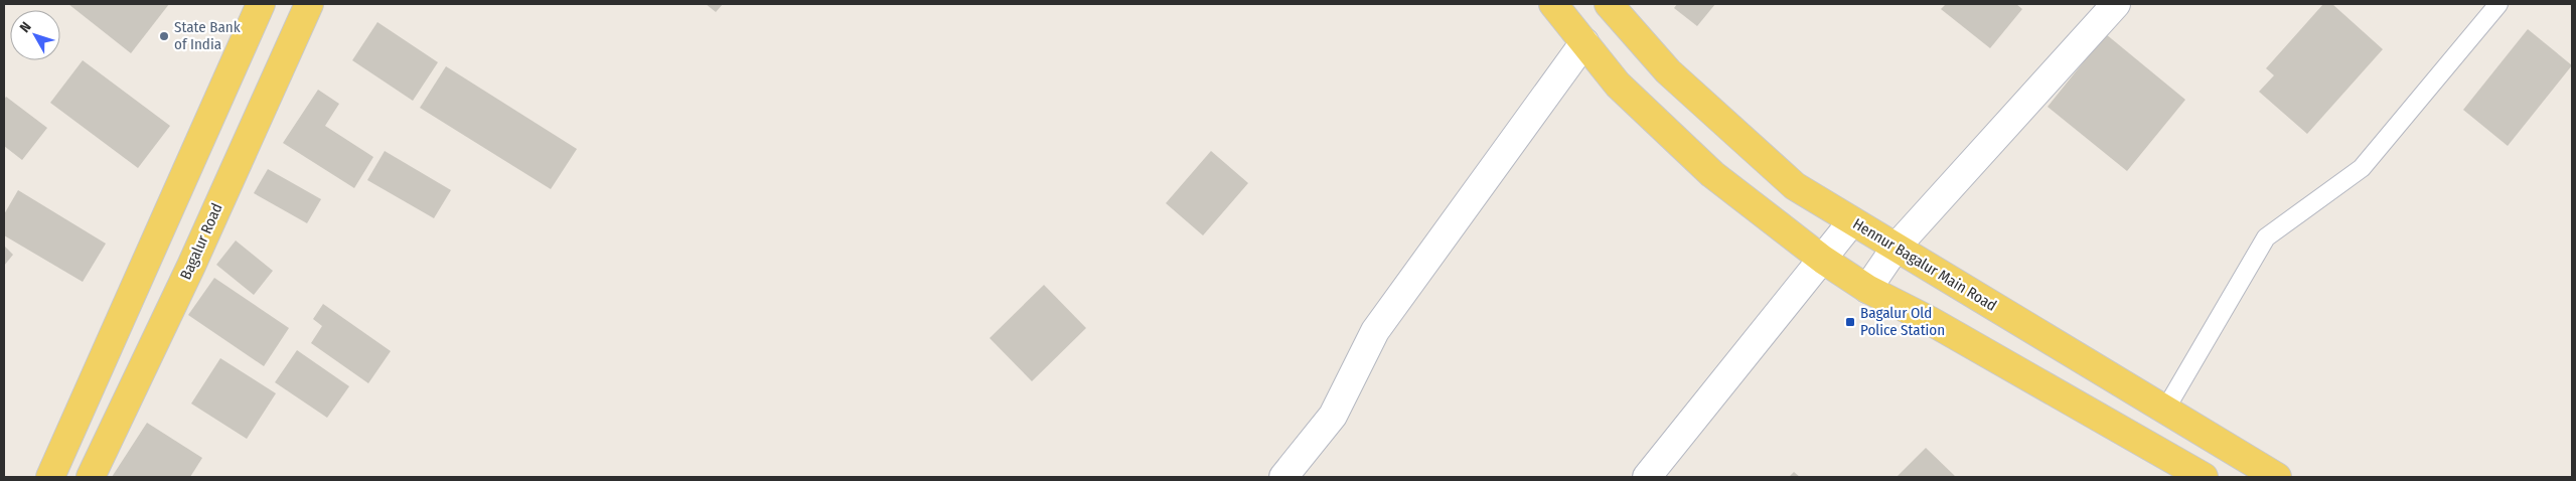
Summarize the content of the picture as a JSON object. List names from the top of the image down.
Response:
{
  "streets": {
    "main road": ["Bagalur Road", "Hennur Bagalur Main Road"]
  },
  "places": {
    "other": ["State Bank of India"],
    "transit": ["Bagalur Old Police Station"]
  },
  "north": "top left"
}
